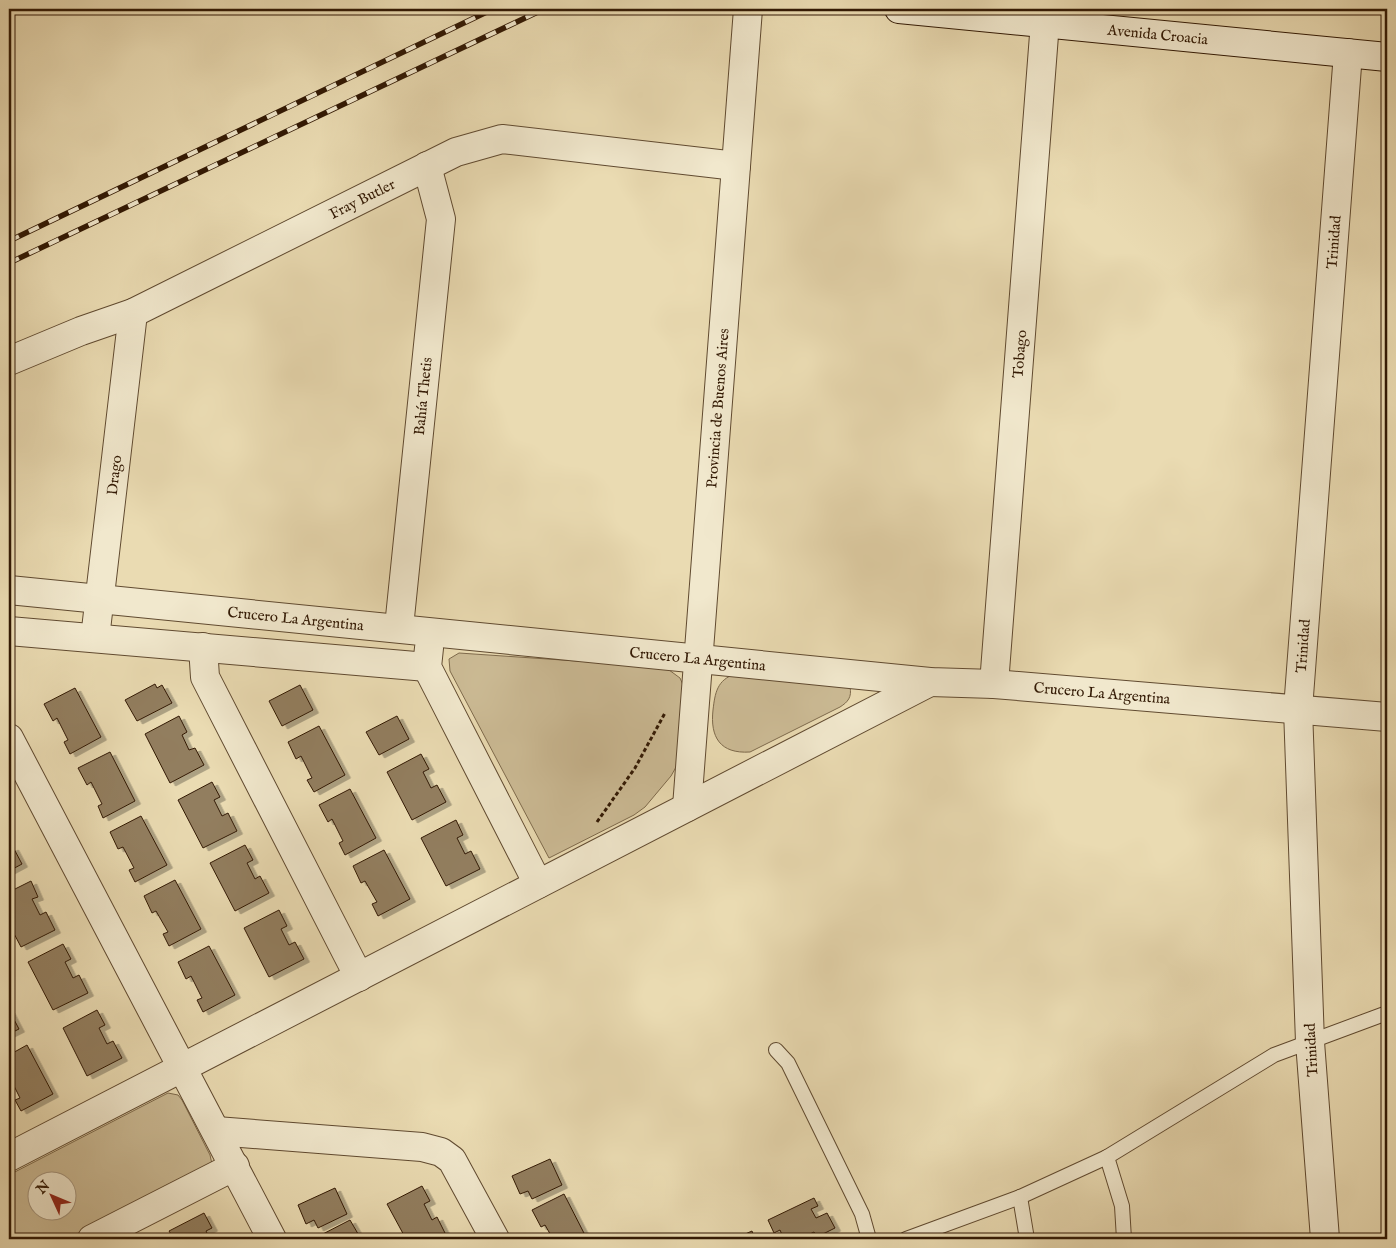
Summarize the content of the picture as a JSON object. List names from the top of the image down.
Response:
{
  "streets": {
    "street": [
      "Avenida Croacia",
      "Fray Butler",
      "Trinidad",
      "Tobago",
      "Bahía Thetis",
      "Provincia de Buenos Aires",
      "Drago",
      "Crucero La Argentina"
    ]
  },
  "crossings": [
    ["Avenida Croacia", "Trinidad"],
    ["Avenida Croacia", "Tobago"],
    ["Fray Butler", "Bahía Thetis"],
    ["Fray Butler", "Provincia de Buenos Aires"],
    ["Fray Butler", "Drago"],
    ["Trinidad", "Crucero La Argentina"],
    ["Tobago", "Crucero La Argentina"],
    ["Bahía Thetis", "Crucero La Argentina"],
    ["Provincia de Buenos Aires", "Crucero La Argentina"],
    ["Drago", "Crucero La Argentina"]
  ],
  "north": "top left"
}
